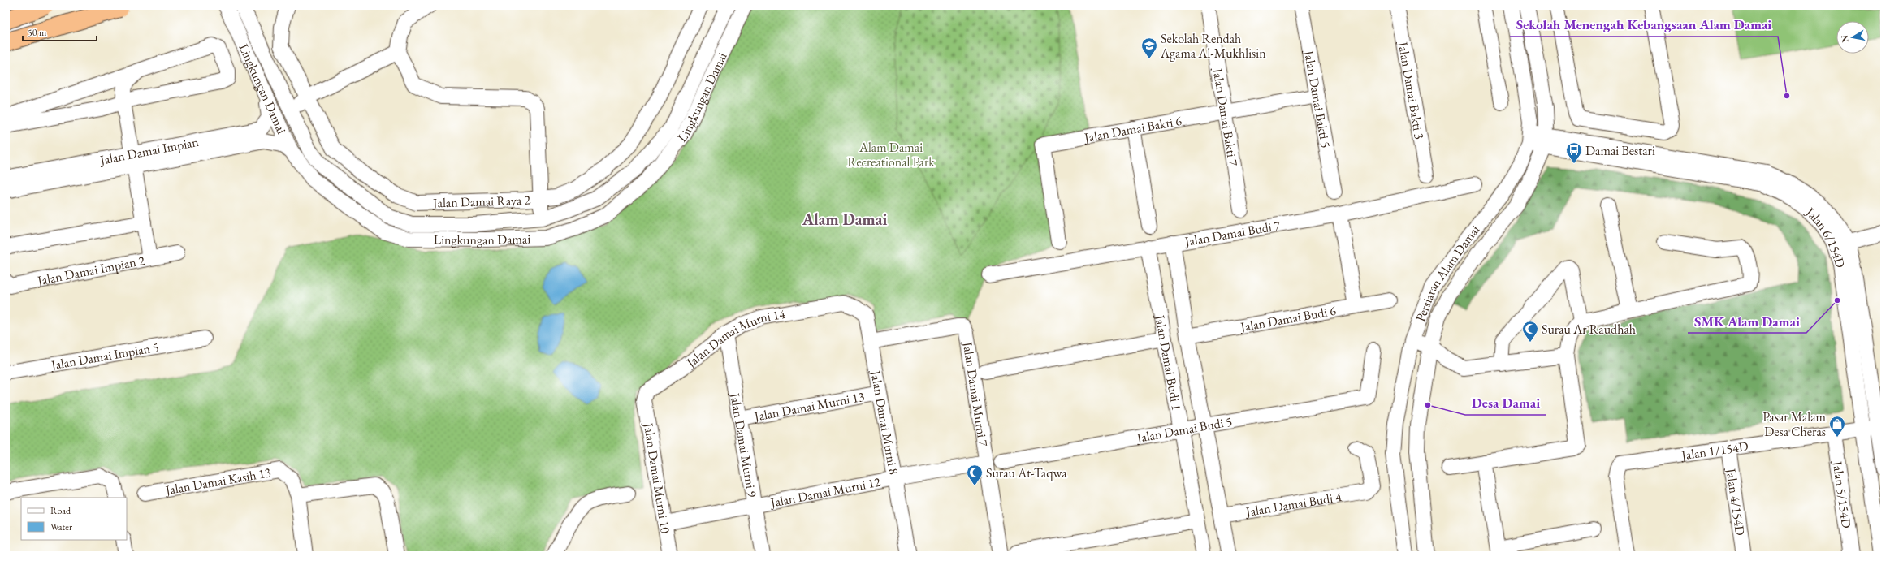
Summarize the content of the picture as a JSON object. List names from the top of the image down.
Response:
{
  "streets": {
    "street": [
      "Lingkungan Damai",
      "Jalan Damai Bakti 3",
      "Jalan Damai Bakti 5",
      "Jalan Damai Bakti 7",
      "Jalan Damai Bakti 6",
      "Jalan Damai Impian",
      "Jalan Damai Raya 2",
      "Jalan Damai Budi 7",
      "Jalan 6/154D",
      "Jalan Damai Impian 2",
      "Persiaran Alam Damai",
      "Jalan Damai Budi 6",
      "Jalan Damai Murni 14",
      "Jalan Damai Impian 5",
      "Jalan Damai Budi 1",
      "Jalan Damai Murni 7",
      "Jalan Damai Murni 13",
      "Jalan Damai Murni 8",
      "Jalan Damai Budi 5",
      "Jalan Damai Murni 9",
      "Jalan 1/154D",
      "Jalan Damai Murni 10",
      "Jalan Damai Kasih 13",
      "Jalan Damai Murni 12",
      "Jalan 5/154D",
      "Jalan 4/154D",
      "Jalan Damai Budi 4"
    ]
  },
  "crossings": [
    ["Lingkungan Damai", "Jalan Damai Impian"],
    ["Jalan Damai Bakti 5", "Jalan Damai Bakti 6"],
    ["Jalan Damai Bakti 7", "Jalan Damai Bakti 6"],
    ["Jalan Damai Budi 7", "Jalan Damai Budi 1"],
    ["Jalan 6/154D", "Persiaran Alam Damai"],
    ["Jalan 6/154D", "Jalan 1/154D"],
    ["Jalan Damai Murni 14", "Jalan Damai Murni 8"],
    ["Jalan Damai Murni 14", "Jalan Damai Murni 9"],
    ["Jalan Damai Murni 14", "Jalan Damai Murni 10"],
    ["Jalan Damai Budi 1", "Jalan Damai Budi 5"],
    ["Jalan Damai Murni 7", "Jalan Damai Murni 8"],
    ["Jalan Damai Murni 7", "Jalan Damai Murni 12"],
    ["Jalan Damai Murni 13", "Jalan Damai Murni 8"],
    ["Jalan Damai Murni 13", "Jalan Damai Murni 9"],
    ["Jalan Damai Murni 8", "Jalan Damai Murni 12"],
    ["Jalan Damai Murni 9", "Jalan Damai Murni 12"],
    ["Jalan 1/154D", "Jalan 5/154D"],
    ["Jalan 1/154D", "Jalan 4/154D"],
    ["Jalan Damai Murni 10", "Jalan Damai Murni 12"]
  ],
  "districts": ["Alam Damai"],
  "parks": ["Alam Damai Recreational Park"],
  "places": {
    "school or university": ["Sekolah Rendah Agama Al-Mukhlisin"],
    "other": ["Sekolah Menengah Kebangsaan Alam Damai", "SMK Alam Damai", "Desa Damai"],
    "bus stop": ["Damai Bestari"],
    "mosque": ["Surau Ar Raudhah", "Surau At-Taqwa"],
    "shop": ["Pasar Malam Desa Cheras"]
  },
  "legend": ["Road", "Water"],
  "scale_bar": "50 m",
  "north": "left"
}
